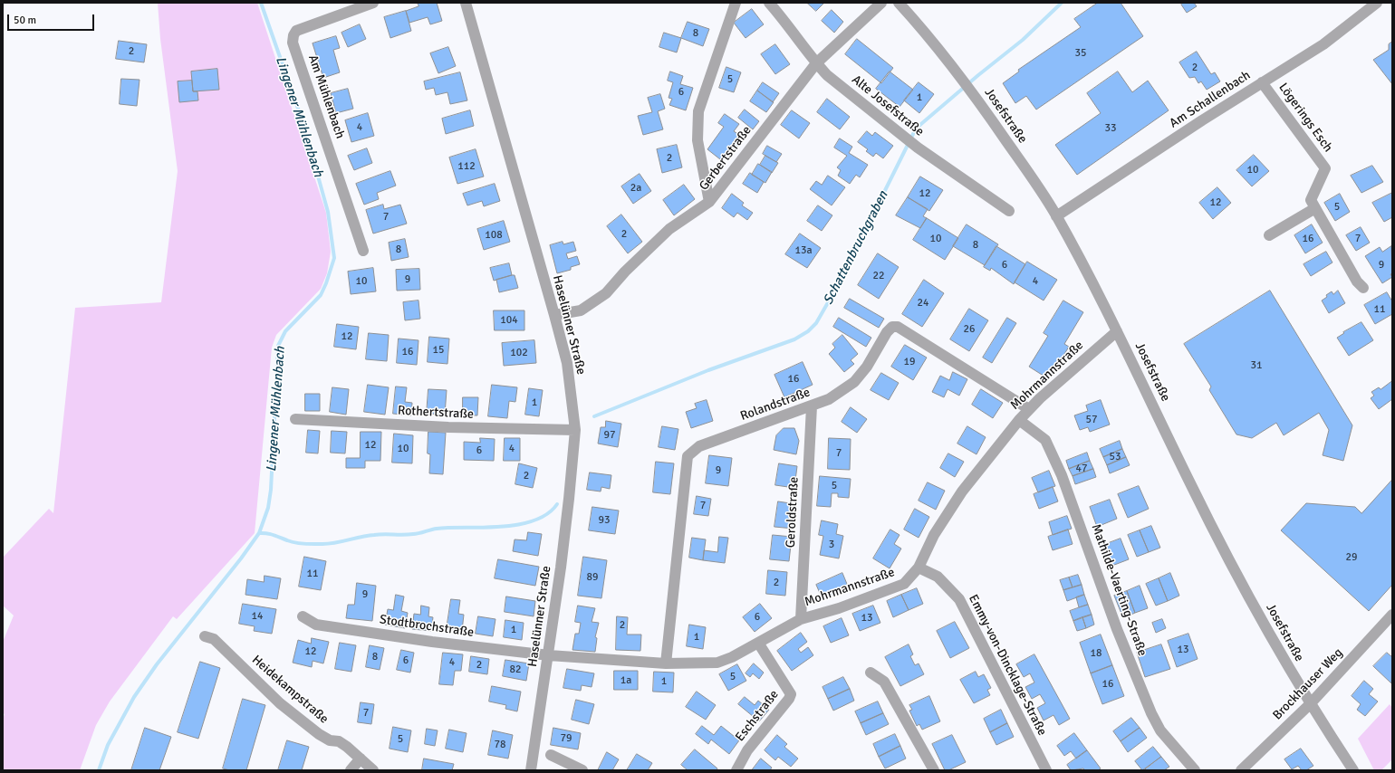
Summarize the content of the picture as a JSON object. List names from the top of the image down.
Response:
{
  "streets": {
    "street": [
      "Am Mühlenbach",
      "Am Schallenbach",
      "Alte Josefstraße",
      "Josefstraße",
      "Lögerings Esch",
      "Gerbertstraße",
      "Haselünner Straße",
      "Mohrmannstraße",
      "Rolandstraße",
      "Rothertstraße",
      "Geroldstraße",
      "Mathilde-Vaerting-Straße",
      "Stodtbrochstraße",
      "Emmy-von-Dincklage-Straße",
      "Brockhauser Weg",
      "Heidekampstraße",
      "Eschstraße"
    ]
  },
  "crossings": [
    ["Am Schallenbach", "Josefstraße"],
    ["Am Schallenbach", "Lögerings Esch"],
    ["Alte Josefstraße", "Gerbertstraße"],
    ["Josefstraße", "Mohrmannstraße"],
    ["Josefstraße", "Brockhauser Weg"],
    ["Gerbertstraße", "Haselünner Straße"],
    ["Haselünner Straße", "Mohrmannstraße"],
    ["Haselünner Straße", "Rothertstraße"],
    ["Haselünner Straße", "Stodtbrochstraße"],
    ["Mohrmannstraße", "Rolandstraße"],
    ["Mohrmannstraße", "Geroldstraße"],
    ["Mohrmannstraße", "Mathilde-Vaerting-Straße"],
    ["Mohrmannstraße", "Stodtbrochstraße"],
    ["Mohrmannstraße", "Emmy-von-Dincklage-Straße"],
    ["Mohrmannstraße", "Eschstraße"],
    ["Rolandstraße", "Geroldstraße"]
  ],
  "water": ["Lingener Mühlenbach", "Schattenbruchgraben"],
  "house_numbers": [
    "8",
    "2",
    "35",
    "2",
    "5",
    "6",
    "1",
    "4",
    "33",
    "2",
    "112",
    "10",
    "2a",
    "12",
    "12",
    "5",
    "7",
    "2",
    "108",
    "10",
    "16",
    "7",
    "8",
    "8",
    "13a",
    "6",
    "9",
    "22",
    "9",
    "10",
    "4",
    "24",
    "11",
    "104",
    "26",
    "12",
    "15",
    "16",
    "102",
    "19",
    "31",
    "16",
    "1",
    "57",
    "97",
    "12",
    "10",
    "4",
    "6",
    "7",
    "53",
    "47",
    "9",
    "2",
    "5",
    "7",
    "93",
    "3",
    "29",
    "11",
    "89",
    "2",
    "9",
    "14",
    "6",
    "13",
    "2",
    "1",
    "1",
    "13",
    "12",
    "18",
    "8",
    "6",
    "4",
    "2",
    "82",
    "5",
    "1a",
    "1",
    "16",
    "7",
    "79",
    "5",
    "78"
  ],
  "scale_bar": "50 m"
}
